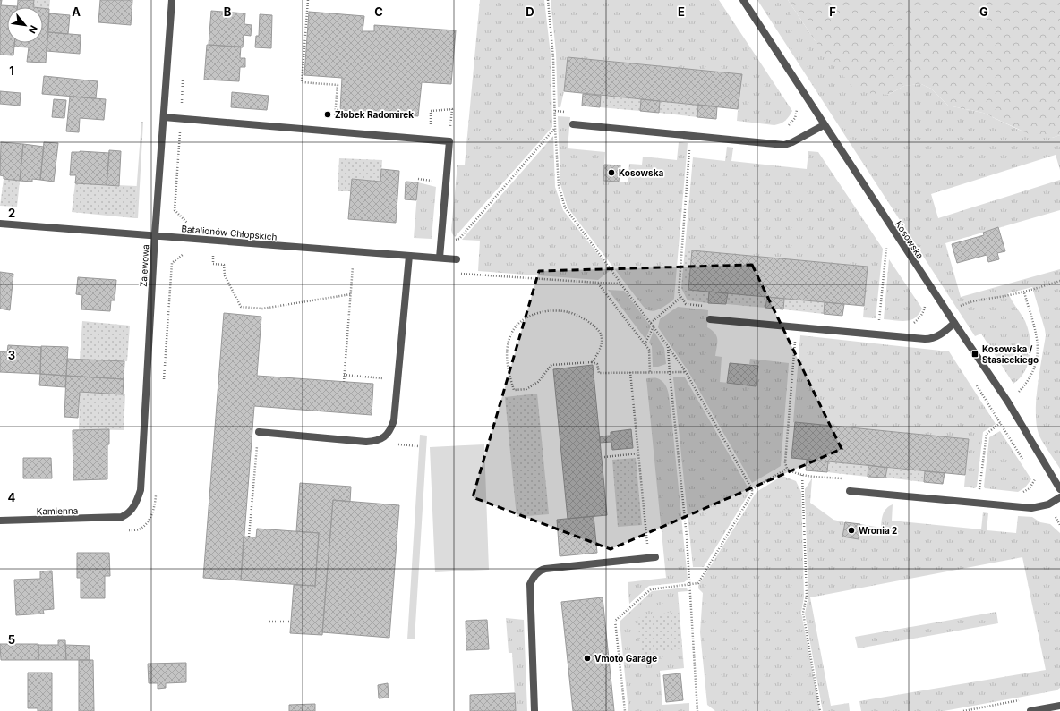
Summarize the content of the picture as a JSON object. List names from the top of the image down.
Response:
{
  "streets": {
    "street": [
      "Batalionów Chłopskich",
      "Kosowska",
      "Zalewowa",
      "Kamienna"
    ]
  },
  "crossings": [
    ["Batalionów Chłopskich", "Zalewowa"],
    ["Zalewowa", "Kamienna"]
  ],
  "places": {
    "other": [
      "Żłobek Radomirek",
      "Kosowska",
      "Wronia 2",
      "Vmoto Garage"
    ],
    "transit": ["Kosowska / Stasieckiego"]
  },
  "north": "bottom right",
  "grid": {
    "columns": [
      "A",
      "B",
      "C",
      "D",
      "E",
      "F",
      "G"
    ],
    "rows": [
      "1",
      "2",
      "3",
      "4",
      "5"
    ]
  }
}
